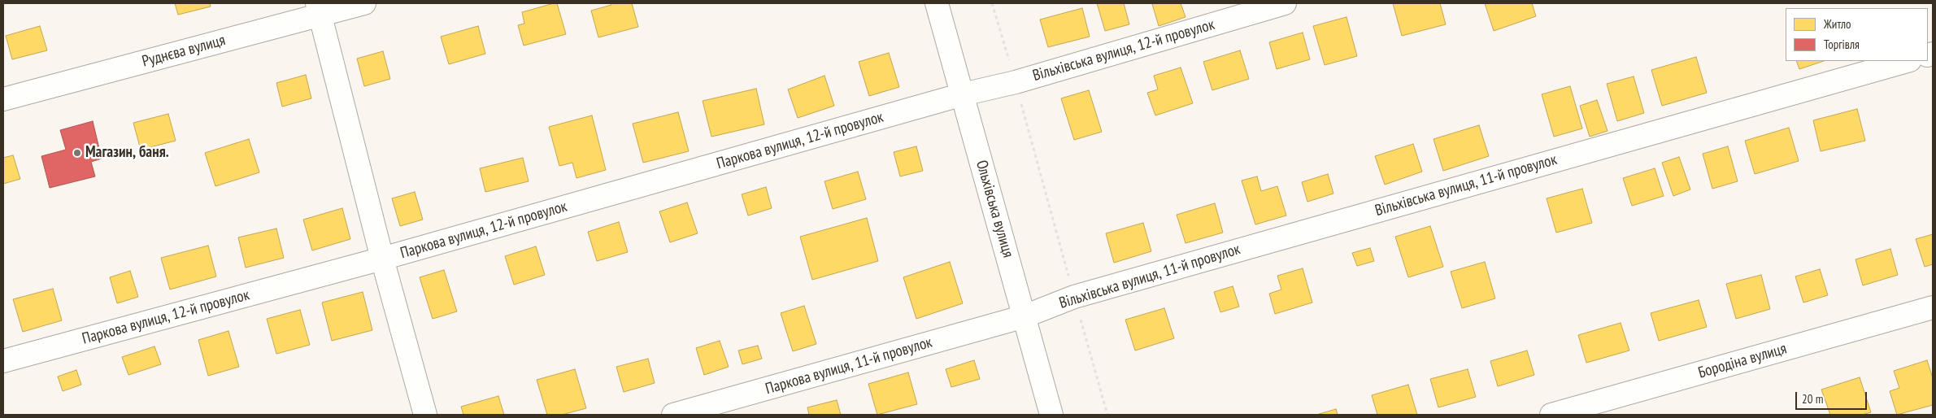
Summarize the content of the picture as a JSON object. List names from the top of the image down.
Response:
{
  "streets": {
    "street": [
      "Вільхівська вулиця, 12-й провулок",
      "Руднєва вулиця",
      "Паркова вулиця, 12-й провулок",
      "Вільхівська вулиця, 11-й провулок",
      "Ольхівська вулиця",
      "Бородіна вулиця",
      "Паркова вулиця, 11-й провулок"
    ]
  },
  "crossings": [
    ["Вільхівська вулиця, 12-й провулок", "Паркова вулиця, 12-й провулок"],
    ["Вільхівська вулиця, 12-й провулок", "Ольхівська вулиця"],
    ["Паркова вулиця, 12-й провулок", "Ольхівська вулиця"],
    ["Вільхівська вулиця, 11-й провулок", "Ольхівська вулиця"],
    ["Вільхівська вулиця, 11-й провулок", "Паркова вулиця, 11-й провулок"],
    ["Ольхівська вулиця", "Паркова вулиця, 11-й провулок"]
  ],
  "places": ["Магазин, баня."],
  "legend": ["Житло", "Торгівля"],
  "scale_bar": "20 m"
}
